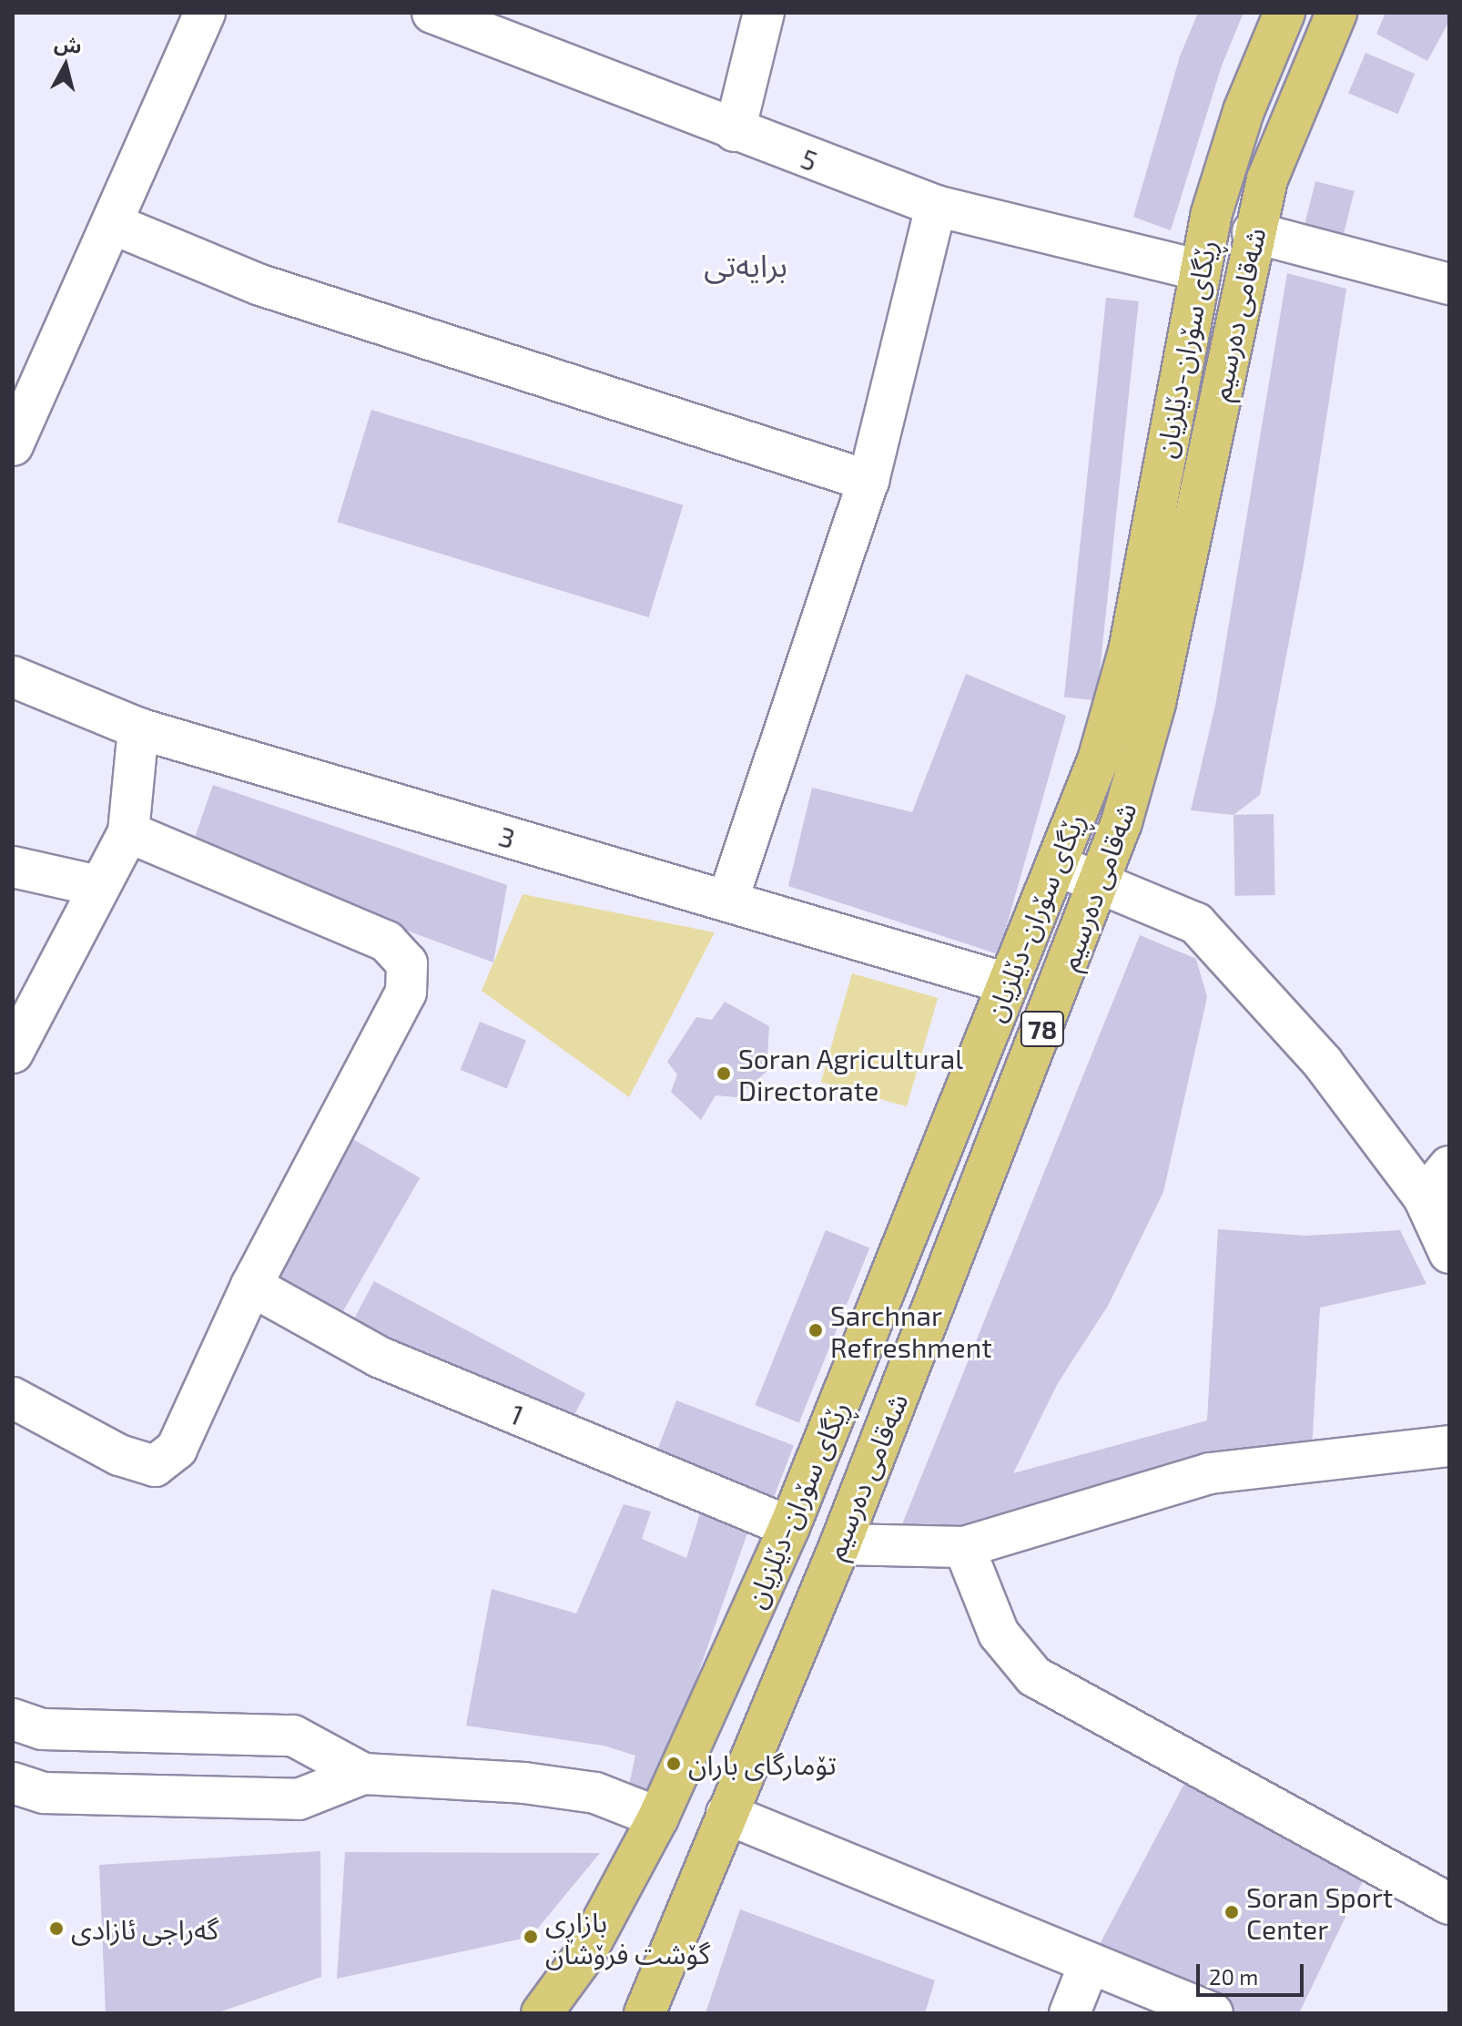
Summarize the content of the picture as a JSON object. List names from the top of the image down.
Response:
{
  "streets": {
    "main road": ["شەقامی دەرسیم", "ڕێگای سۆران-دێلزیان", "78"],
    "street": ["5", "3", "1"]
  },
  "crossings": [
    ["5", "ڕێگای سۆران-دێلزیان"],
    ["ڕێگای سۆران-دێلزیان", "3"],
    ["ڕێگای سۆران-دێلزیان", "1"]
  ],
  "districts": ["برایەتی"],
  "places": [
    "Soran Agricultural Directorate",
    "Sarchnar Refreshment",
    "تۆمارگای باران",
    "Soran Sport Center",
    "گەراجی ئازادی",
    "بازاڕی گۆشت فرۆشان"
  ],
  "scale_bar": "20 m",
  "north": "top"
}
